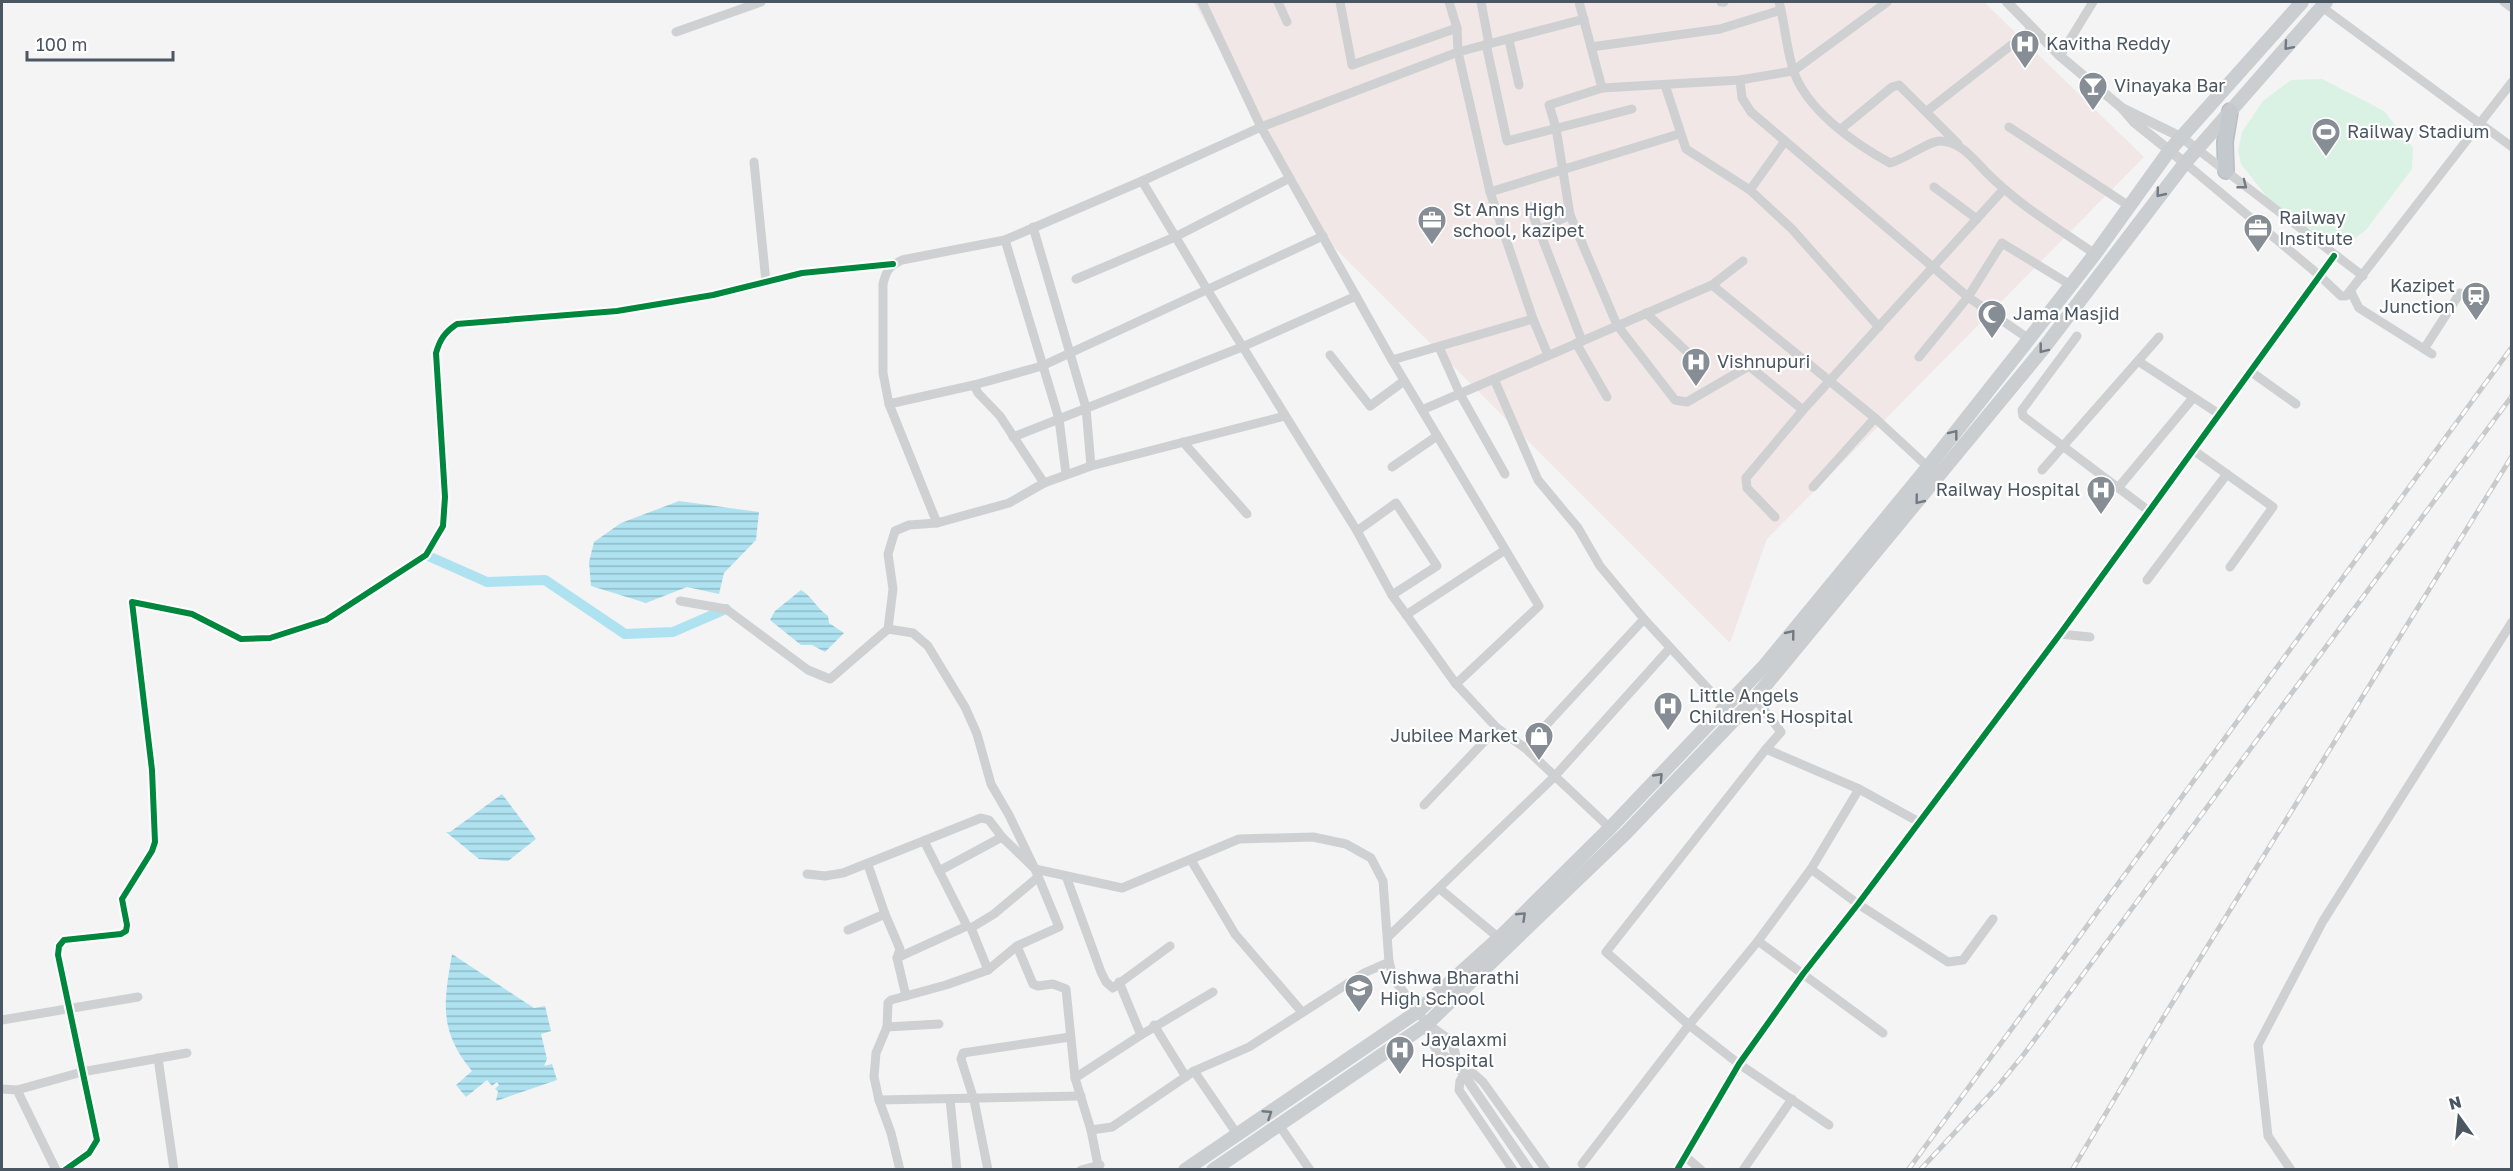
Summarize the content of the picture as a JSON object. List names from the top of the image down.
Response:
{
  "places": {
    "hospital": [
      "Kavitha Reddy",
      "Vishnupuri",
      "Railway Hospital",
      "Little Angels Children's Hospital",
      "Jayalaxmi Hospital"
    ],
    "bar": ["Vinayaka Bar"],
    "sports": ["Railway Stadium"],
    "office": ["St Anns High school, kazipet", "Railway Institute"],
    "station": ["Kazipet Junction"],
    "mosque": ["Jama Masjid"],
    "shop": ["Jubilee Market"],
    "school or university": ["Vishwa Bharathi High School"]
  },
  "scale_bar": "100 m",
  "north": "top"
}
